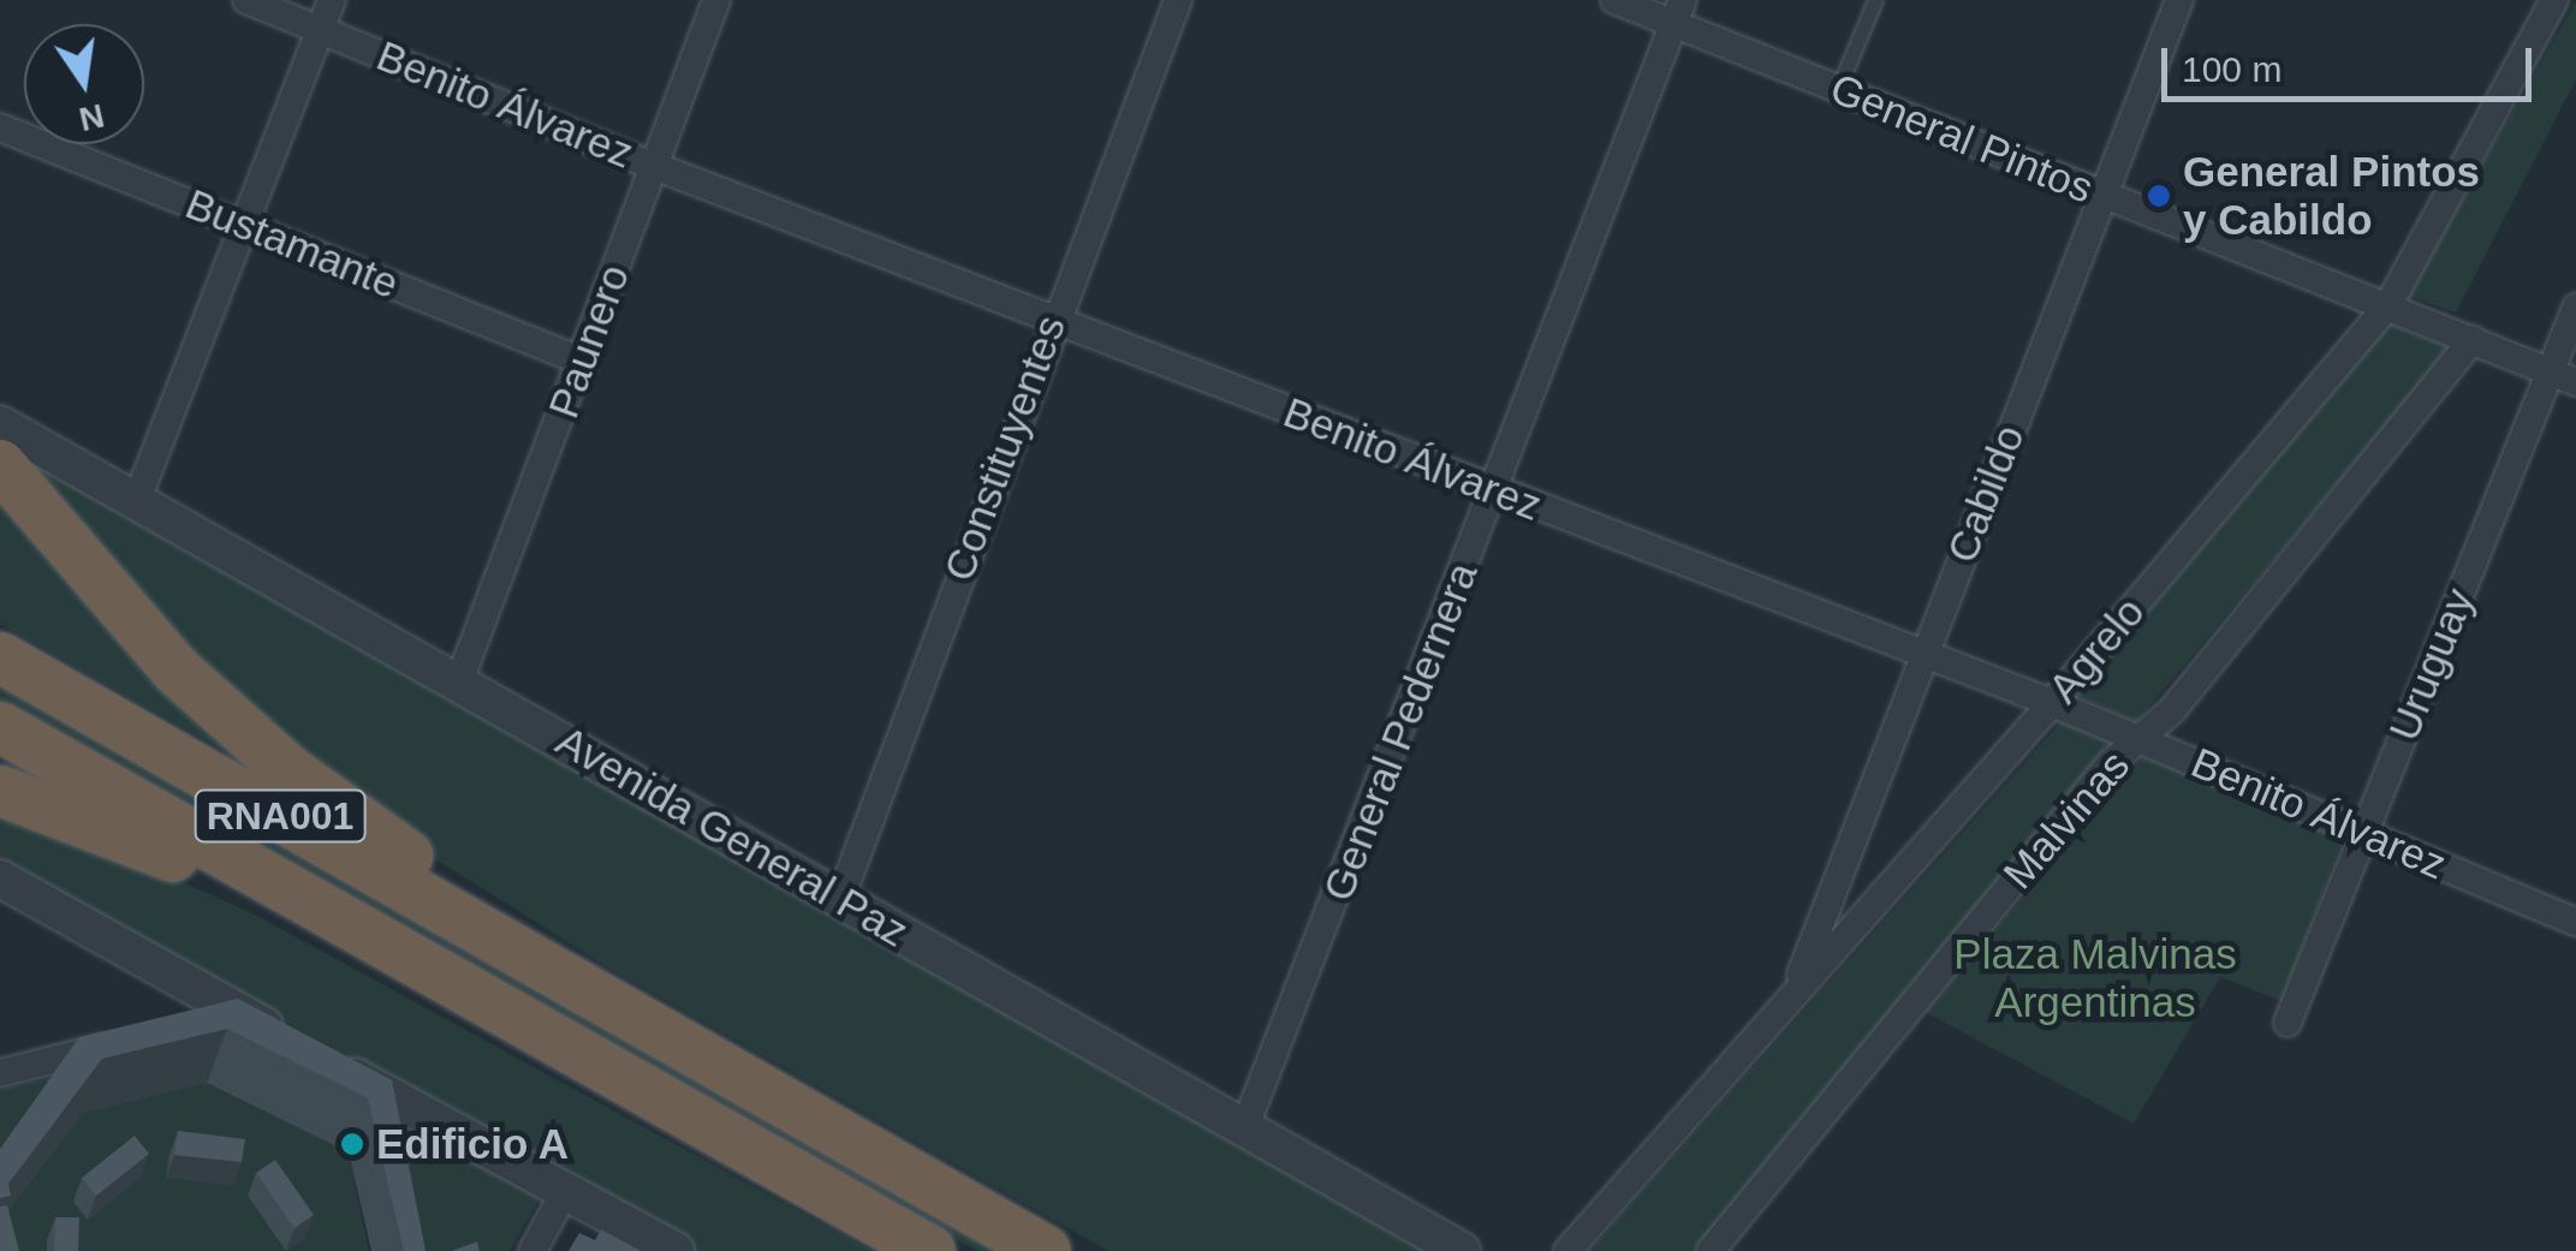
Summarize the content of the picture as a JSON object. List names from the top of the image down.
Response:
{
  "streets": {
    "highway": ["RNA001"],
    "street": [
      "Benito Álvarez",
      "General Pintos",
      "Bustamante",
      "Paunero",
      "Constituyentes",
      "Cabildo",
      "Agrelo",
      "Uruguay",
      "General Pedernera",
      "Malvinas",
      "Avenida General Paz"
    ]
  },
  "crossings": [
    ["Benito Álvarez", "Paunero"],
    ["Benito Álvarez", "Constituyentes"],
    ["Benito Álvarez", "Cabildo"],
    ["Benito Álvarez", "Agrelo"],
    ["Benito Álvarez", "Uruguay"],
    ["Benito Álvarez", "General Pedernera"],
    ["Benito Álvarez", "Malvinas"],
    ["General Pintos", "Cabildo"],
    ["General Pintos", "Agrelo"],
    ["General Pintos", "Uruguay"],
    ["General Pintos", "General Pedernera"],
    ["General Pintos", "Malvinas"],
    ["Bustamante", "Paunero"],
    ["Paunero", "Avenida General Paz"],
    ["Constituyentes", "Avenida General Paz"],
    ["Cabildo", "Agrelo"],
    ["General Pedernera", "Avenida General Paz"]
  ],
  "parks": ["Plaza Malvinas Argentinas"],
  "places": ["General Pintos y Cabildo", "Edificio A"],
  "scale_bar": "100 m",
  "north": "bottom"
}
